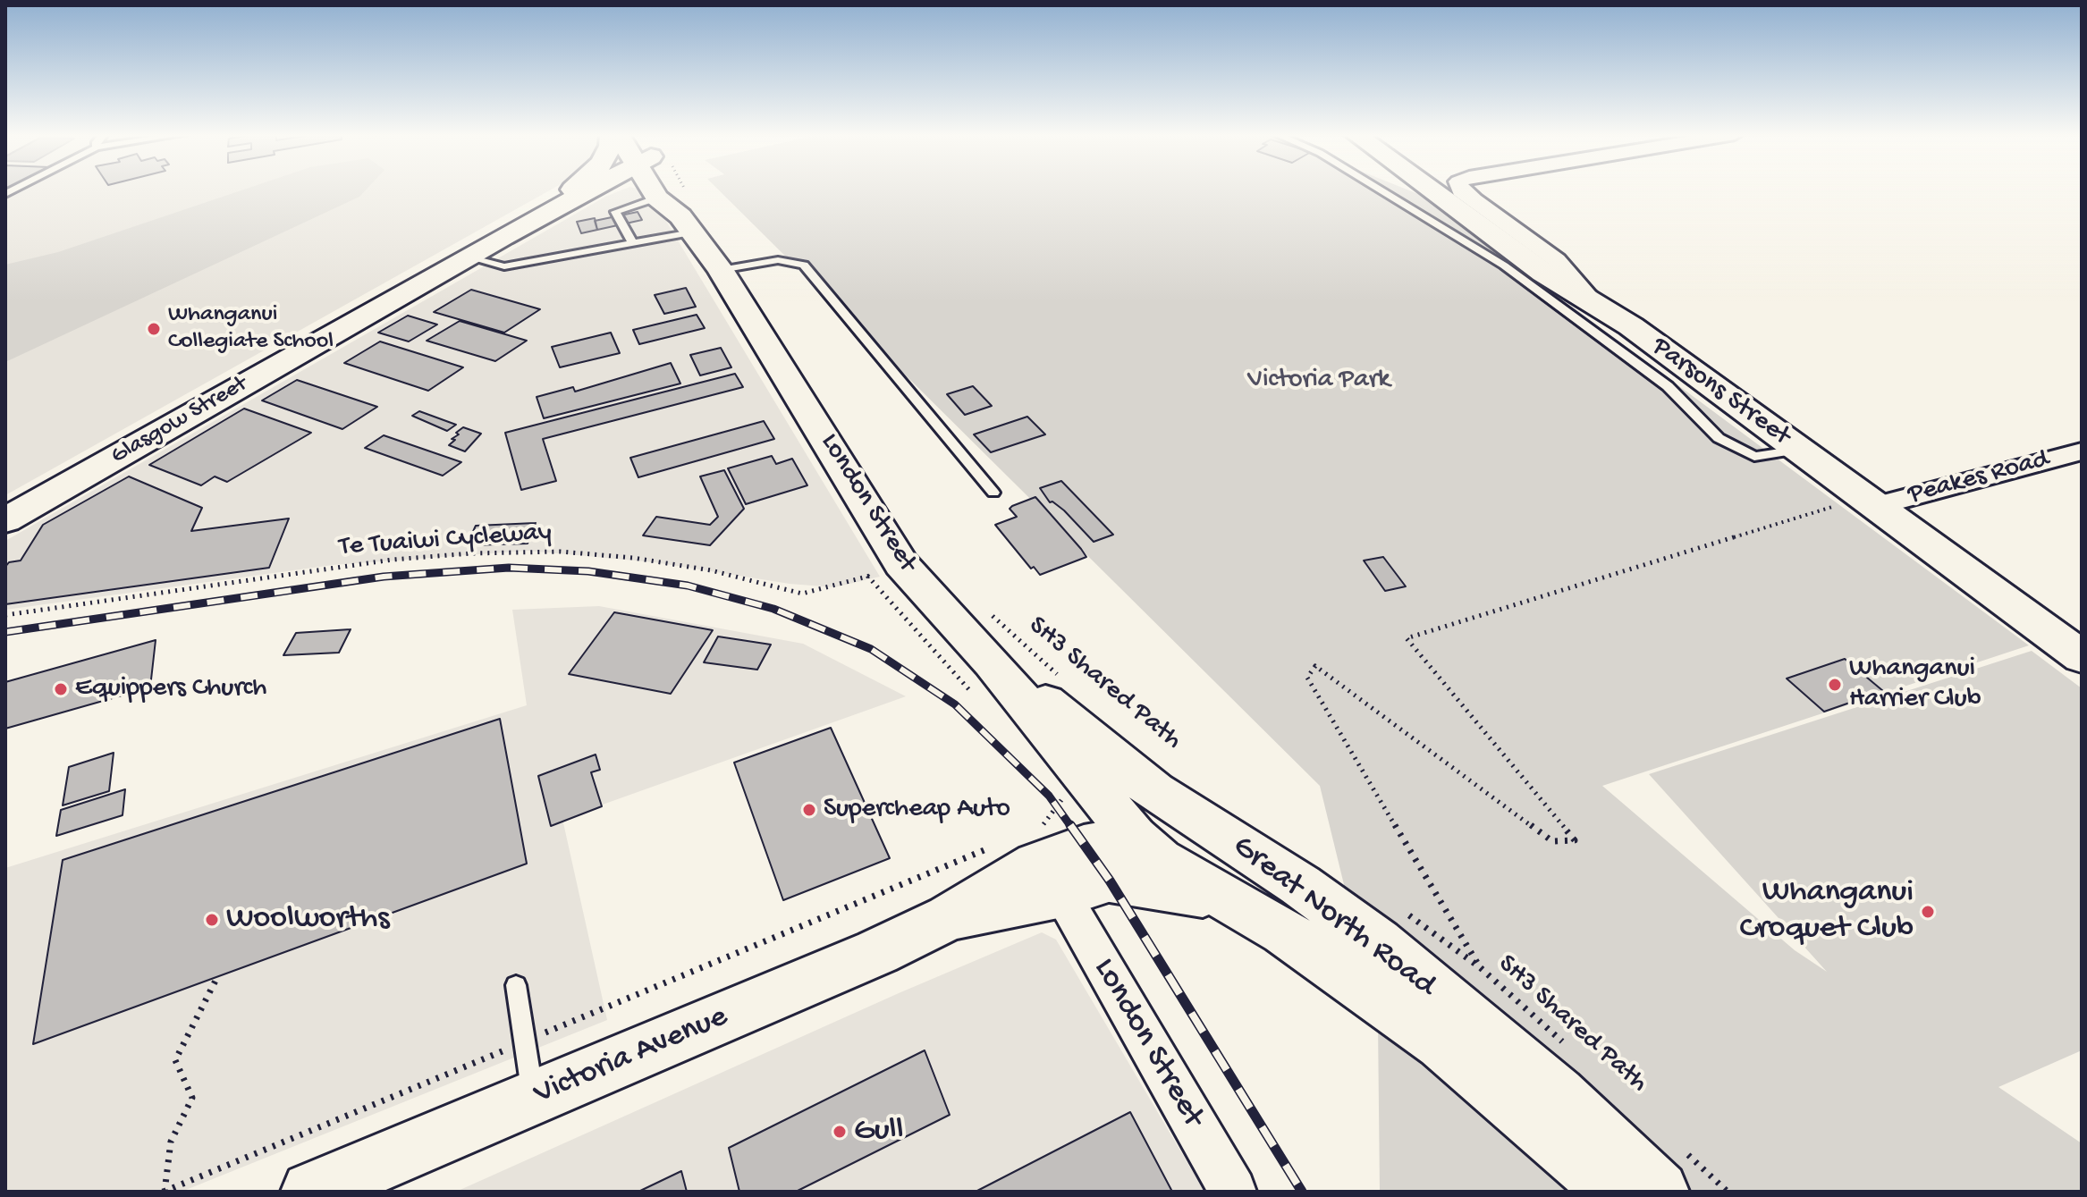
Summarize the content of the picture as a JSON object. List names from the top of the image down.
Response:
{
  "streets": {
    "main road": [
      "Parsons Street",
      "Glasgow Street",
      "London Street",
      "Great North Road",
      "Victoria Avenue"
    ],
    "street": ["Peakes Road"],
    "path": ["Te Tuaiwi Cycleway", "SH3 Shared Path"]
  },
  "crossings": [
    ["Parsons Street", "Peakes Road"],
    ["London Street", "Great North Road"],
    ["London Street", "Victoria Avenue"],
    ["Great North Road", "Victoria Avenue"]
  ],
  "parks": ["Victoria Park"],
  "places": [
    "Whanganui Collegiate School",
    "Whanganui Harrier Club",
    "Equippers Church",
    "Supercheap Auto",
    "Whanganui Croquet Club",
    "Woolworths",
    "Gull"
  ]
}
